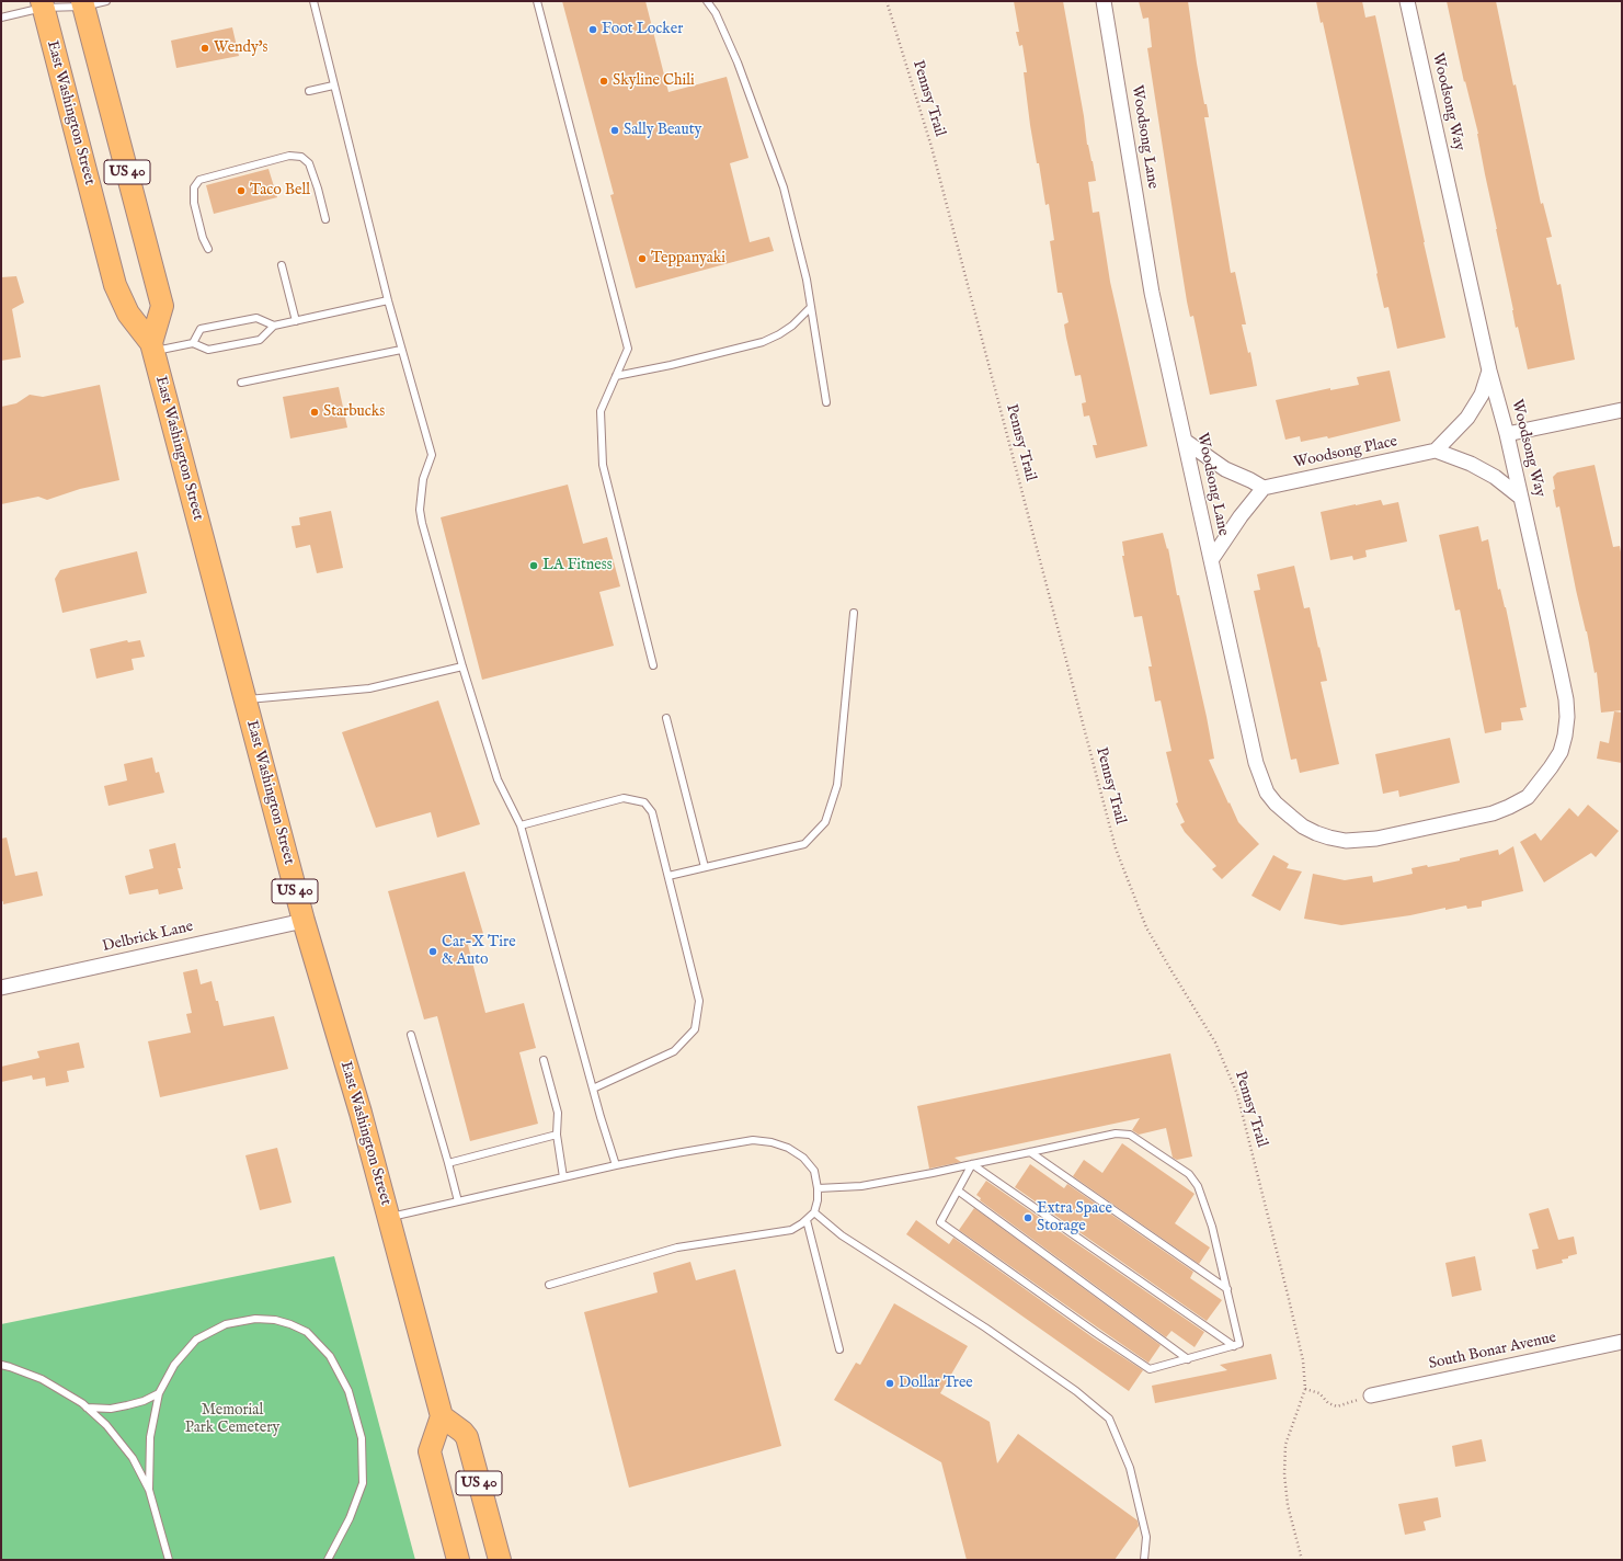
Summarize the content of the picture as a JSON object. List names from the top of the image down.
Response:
{
  "streets": {
    "main road": ["East Washington Street", "US 40"],
    "street": [
      "Woodsong Way",
      "Woodsong Lane",
      "Woodsong Place",
      "Delbrick Lane",
      "South Bonar Avenue"
    ],
    "path": ["Pennsy Trail"]
  },
  "crossings": [
    ["Woodsong Way", "Woodsong Lane"],
    ["East Washington Street", "US 40"],
    ["East Washington Street", "Delbrick Lane"]
  ],
  "parks": ["Memorial Park Cemetery"],
  "places": [
    "Foot Locker",
    "Wendy's",
    "Skyline Chili",
    "Sally Beauty",
    "Taco Bell",
    "Teppanyaki",
    "Starbucks",
    "LA Fitness",
    "Car-X Tire & Auto",
    "Extra Space Storage",
    "Dollar Tree"
  ]
}
